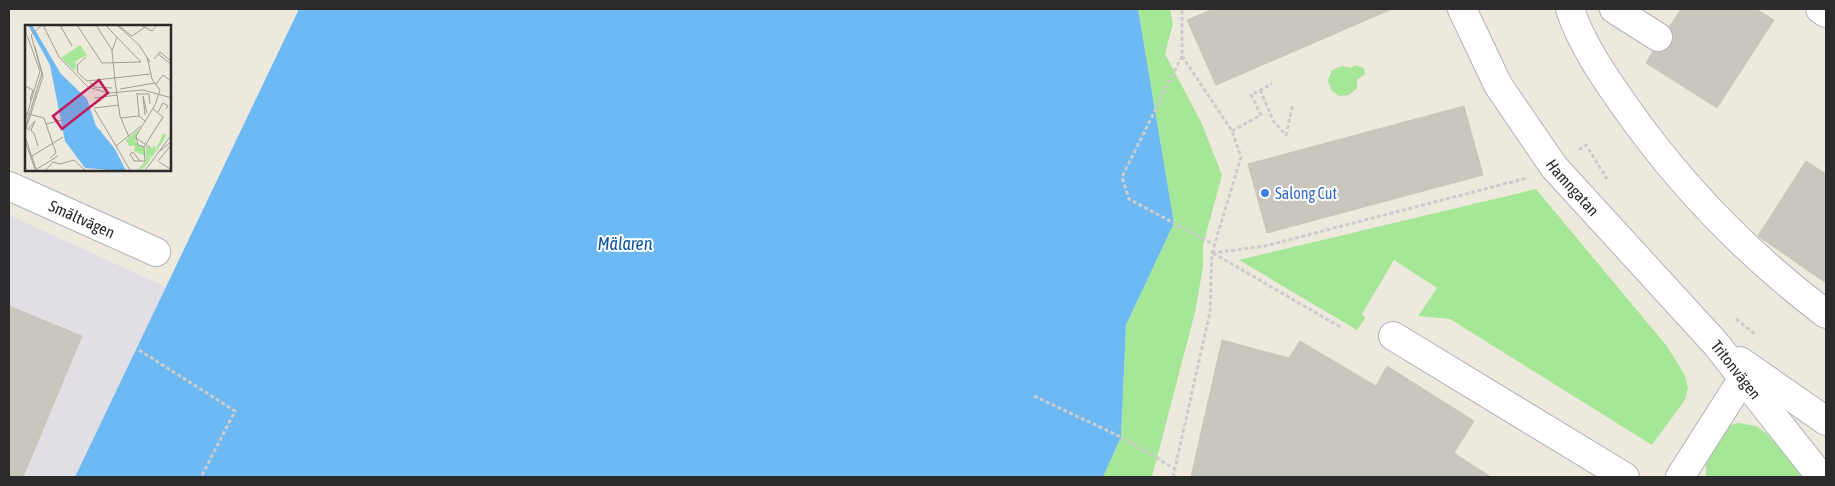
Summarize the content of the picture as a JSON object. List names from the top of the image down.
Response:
{
  "streets": {
    "street": ["Hamngatan", "Smältvägen", "Tritonvägen"]
  },
  "crossings": [
    ["Hamngatan", "Tritonvägen"]
  ],
  "water": ["Mälaren"],
  "places": ["Salong Cut"]
}
